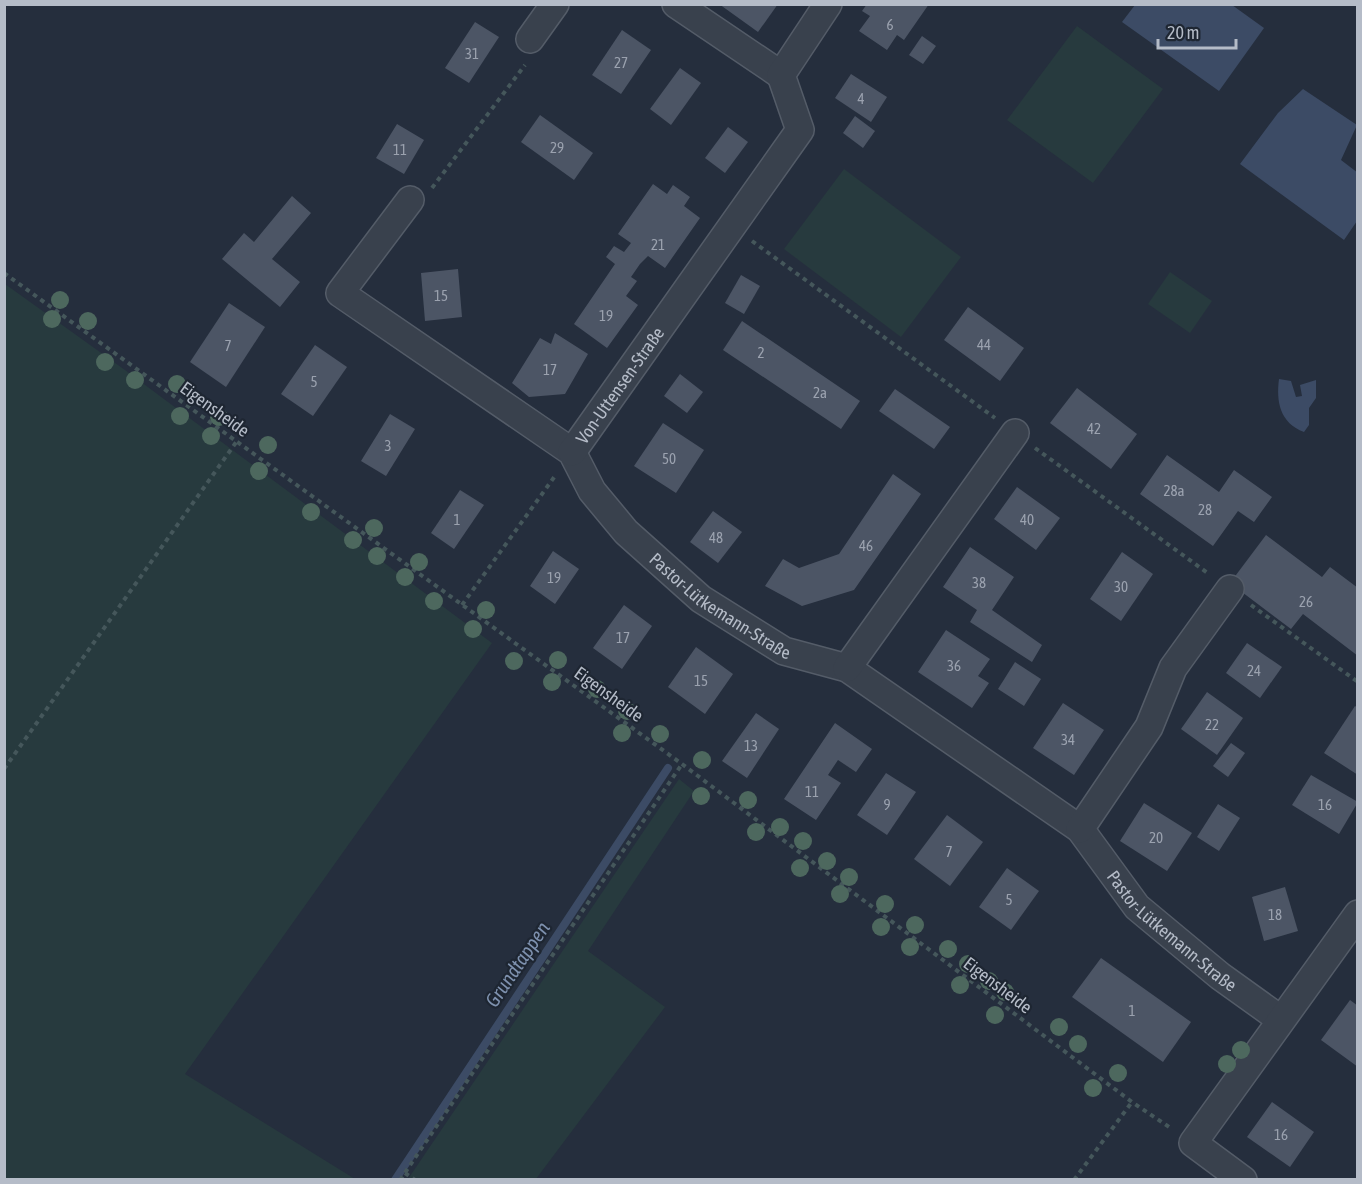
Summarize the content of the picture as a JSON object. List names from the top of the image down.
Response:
{
  "streets": {
    "street": ["Von-Uttensen-Straße", "Pastor-Lütkemann-Straße"],
    "path": ["Eigensheide"]
  },
  "crossings": [
    ["Von-Uttensen-Straße", "Pastor-Lütkemann-Straße"]
  ],
  "water": ["Grundtappen"],
  "house_numbers": [
    "6",
    "31",
    "27",
    "4",
    "29",
    "11",
    "21",
    "15",
    "19",
    "44",
    "7",
    "2",
    "17",
    "5",
    "2a",
    "42",
    "3",
    "50",
    "28a",
    "28",
    "1",
    "40",
    "48",
    "46",
    "19",
    "38",
    "30",
    "26",
    "17",
    "36",
    "24",
    "15",
    "22",
    "34",
    "13",
    "11",
    "9",
    "16",
    "20",
    "7",
    "5",
    "18",
    "1",
    "16"
  ],
  "scale_bar": "20 m"
}
